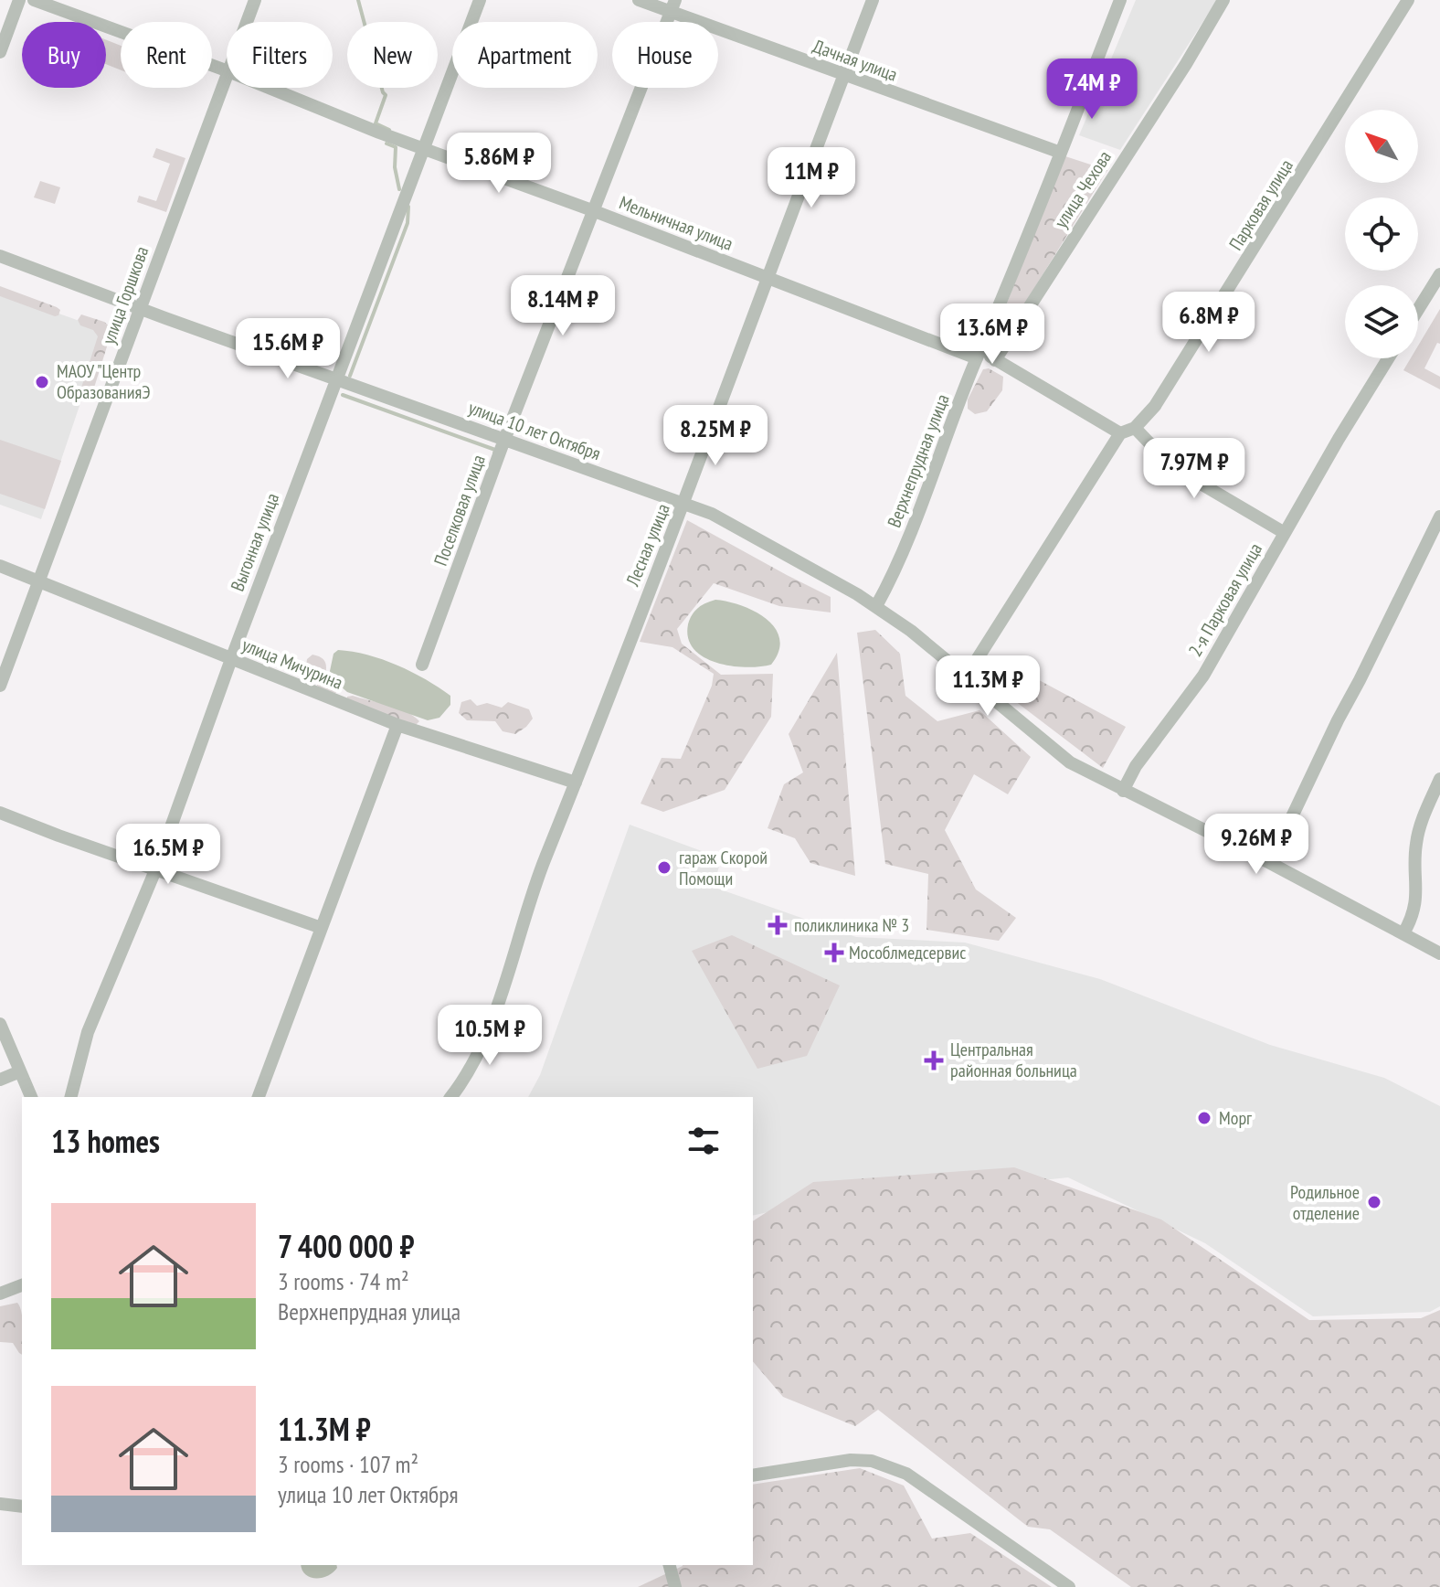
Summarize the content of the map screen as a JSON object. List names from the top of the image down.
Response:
{
  "streets": {
    "street": [
      "Дачная улица",
      "улица Чехова",
      "Парковая улица",
      "Мельничная улица",
      "улица Горшкова",
      "улица 10 лет Октября",
      "Верхнепрудная улица",
      "Поселковая улица",
      "Выгонная улица",
      "Лесная улица",
      "2-я Парковая улица",
      "улица Мичурина"
    ]
  },
  "crossings": [
    ["Дачная улица", "Верхнепрудная улица"],
    ["Дачная улица", "Поселковая улица"],
    ["Дачная улица", "Лесная улица"],
    ["улица Чехова", "Мельничная улица"],
    ["Парковая улица", "Мельничная улица"],
    ["Мельничная улица", "Верхнепрудная улица"],
    ["Мельничная улица", "Поселковая улица"],
    ["Мельничная улица", "Выгонная улица"],
    ["Мельничная улица", "Лесная улица"],
    ["улица Горшкова", "улица 10 лет Октября"],
    ["улица Горшкова", "улица Мичурина"],
    ["улица 10 лет Октября", "Верхнепрудная улица"],
    ["улица 10 лет Октября", "Поселковая улица"],
    ["улица 10 лет Октября", "Выгонная улица"],
    ["улица 10 лет Октября", "Лесная улица"],
    ["улица 10 лет Октября", "2-я Парковая улица"],
    ["Выгонная улица", "улица Мичурина"],
    ["Лесная улица", "улица Мичурина"]
  ],
  "places": {
    "other": [
      "МАОУ \"Центр ОбразованияЭ",
      "гараж Скорой Помощи",
      "Морг",
      "Родильное отделение"
    ],
    "health": ["поликлиника № 3", "Мособлмедсервис", "Центральная районная больница"]
  },
  "north": "top left",
  "page": {
    "chip": [
      "Buy",
      "Rent",
      "Filters",
      "New",
      "Apartment",
      "House"
    ],
    "price": [
      "7.4M ₽",
      "5.86M ₽",
      "11M ₽",
      "8.14M ₽",
      "6.8M ₽",
      "13.6M ₽",
      "15.6M ₽",
      "8.25M ₽",
      "7.97M ₽",
      "11.3M ₽",
      "9.26M ₽",
      "16.5M ₽",
      "10.5M ₽"
    ],
    "heading": "13 homes",
    "list": [
      {
        "name": "7 400 000 ₽",
        "note": "3 rooms · 74 m² · Верхнепрудная улица"
      },
      {
        "name": "11.3M ₽",
        "note": "3 rooms · 107 m² · улица 10 лет Октября"
      }
    ]
  }
}
